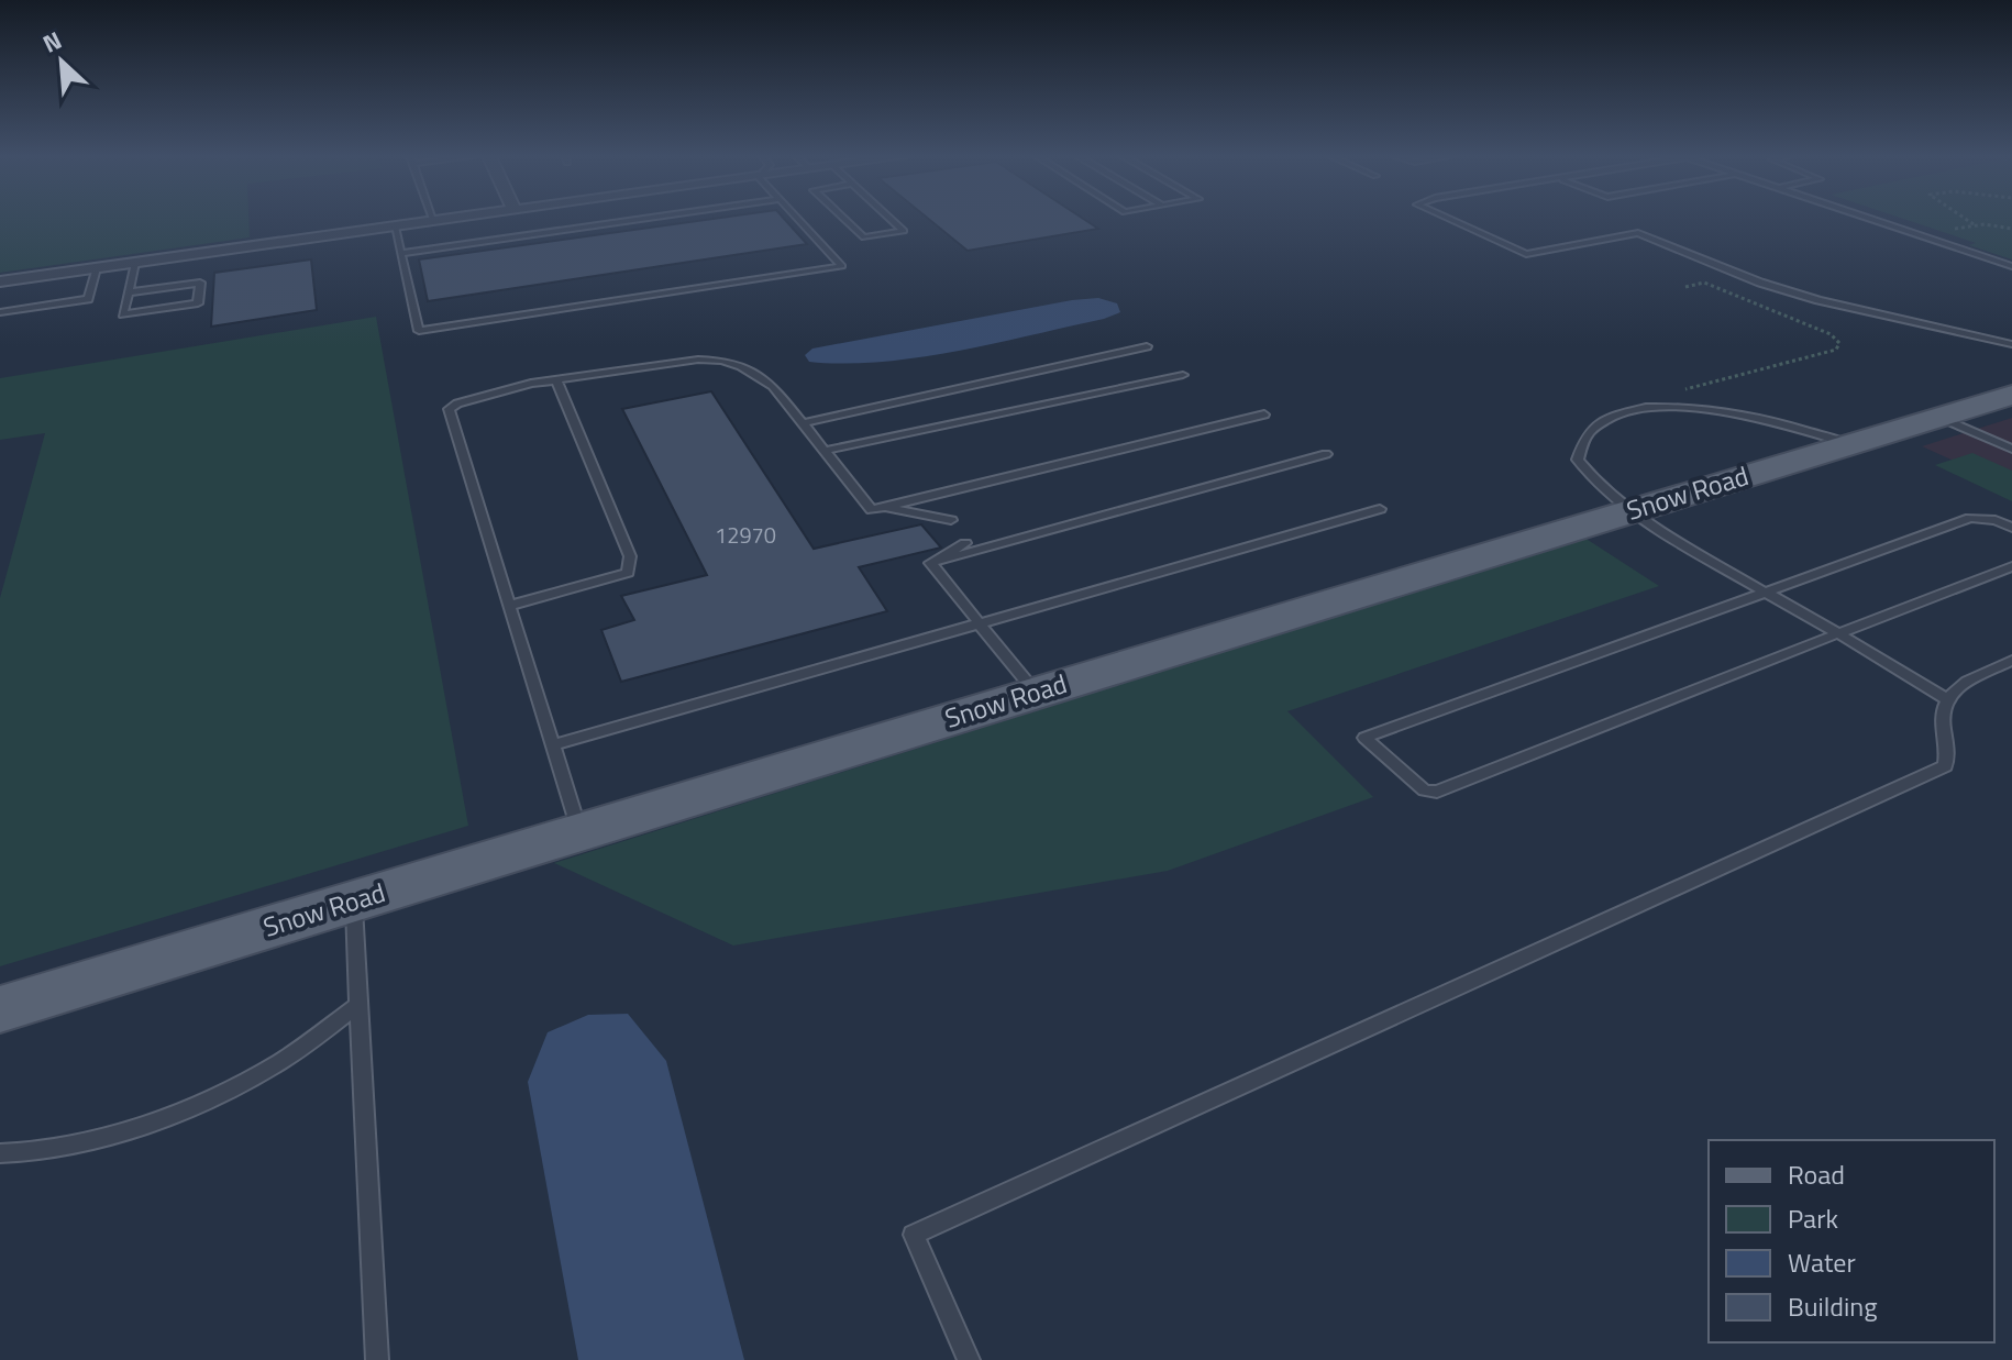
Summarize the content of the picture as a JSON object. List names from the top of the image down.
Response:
{
  "streets": {
    "main road": ["Snow Road"]
  },
  "house_numbers": ["12970"],
  "legend": [
    "Road",
    "Park",
    "Water",
    "Building"
  ],
  "north": "top left"
}
